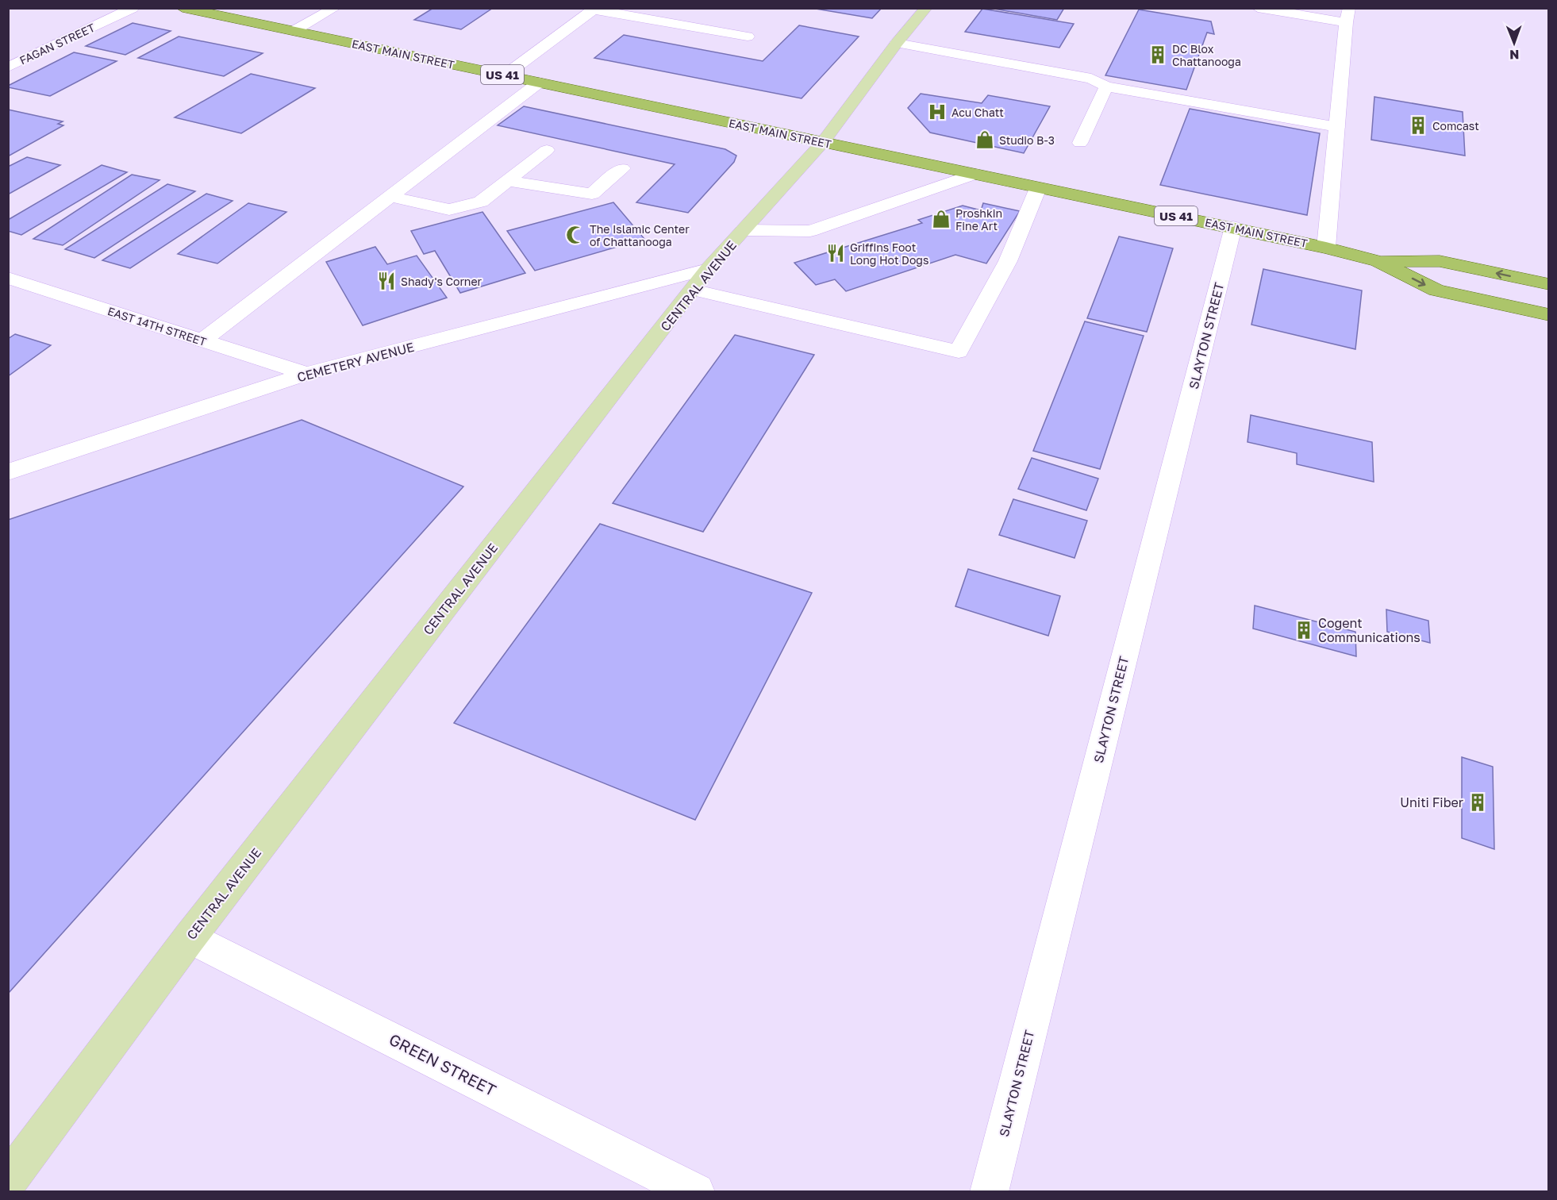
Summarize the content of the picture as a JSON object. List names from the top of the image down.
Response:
{
  "streets": {
    "main road": ["EAST MAIN STREET", "US 41", "CENTRAL AVENUE"],
    "street": [
      "FAGAN STREET",
      "EAST 14TH STREET",
      "SLAYTON STREET",
      "CEMETERY AVENUE",
      "GREEN STREET"
    ]
  },
  "crossings": [
    ["EAST MAIN STREET", "CENTRAL AVENUE"],
    ["EAST MAIN STREET", "SLAYTON STREET"],
    ["CENTRAL AVENUE", "CEMETERY AVENUE"],
    ["CENTRAL AVENUE", "GREEN STREET"],
    ["EAST 14TH STREET", "CEMETERY AVENUE"]
  ],
  "places": {
    "building": [
      "DC Blox Chattanooga",
      "Comcast",
      "Cogent Communications",
      "Uniti Fiber"
    ],
    "hospital": ["Acu Chatt"],
    "shop": ["Studio B-3", "Proshkin Fine Art"],
    "mosque": ["The Islamic Center of Chattanooga"],
    "restaurant": ["Griffins Foot Long Hot Dogs", "Shady's Corner"]
  },
  "north": "bottom"
}
